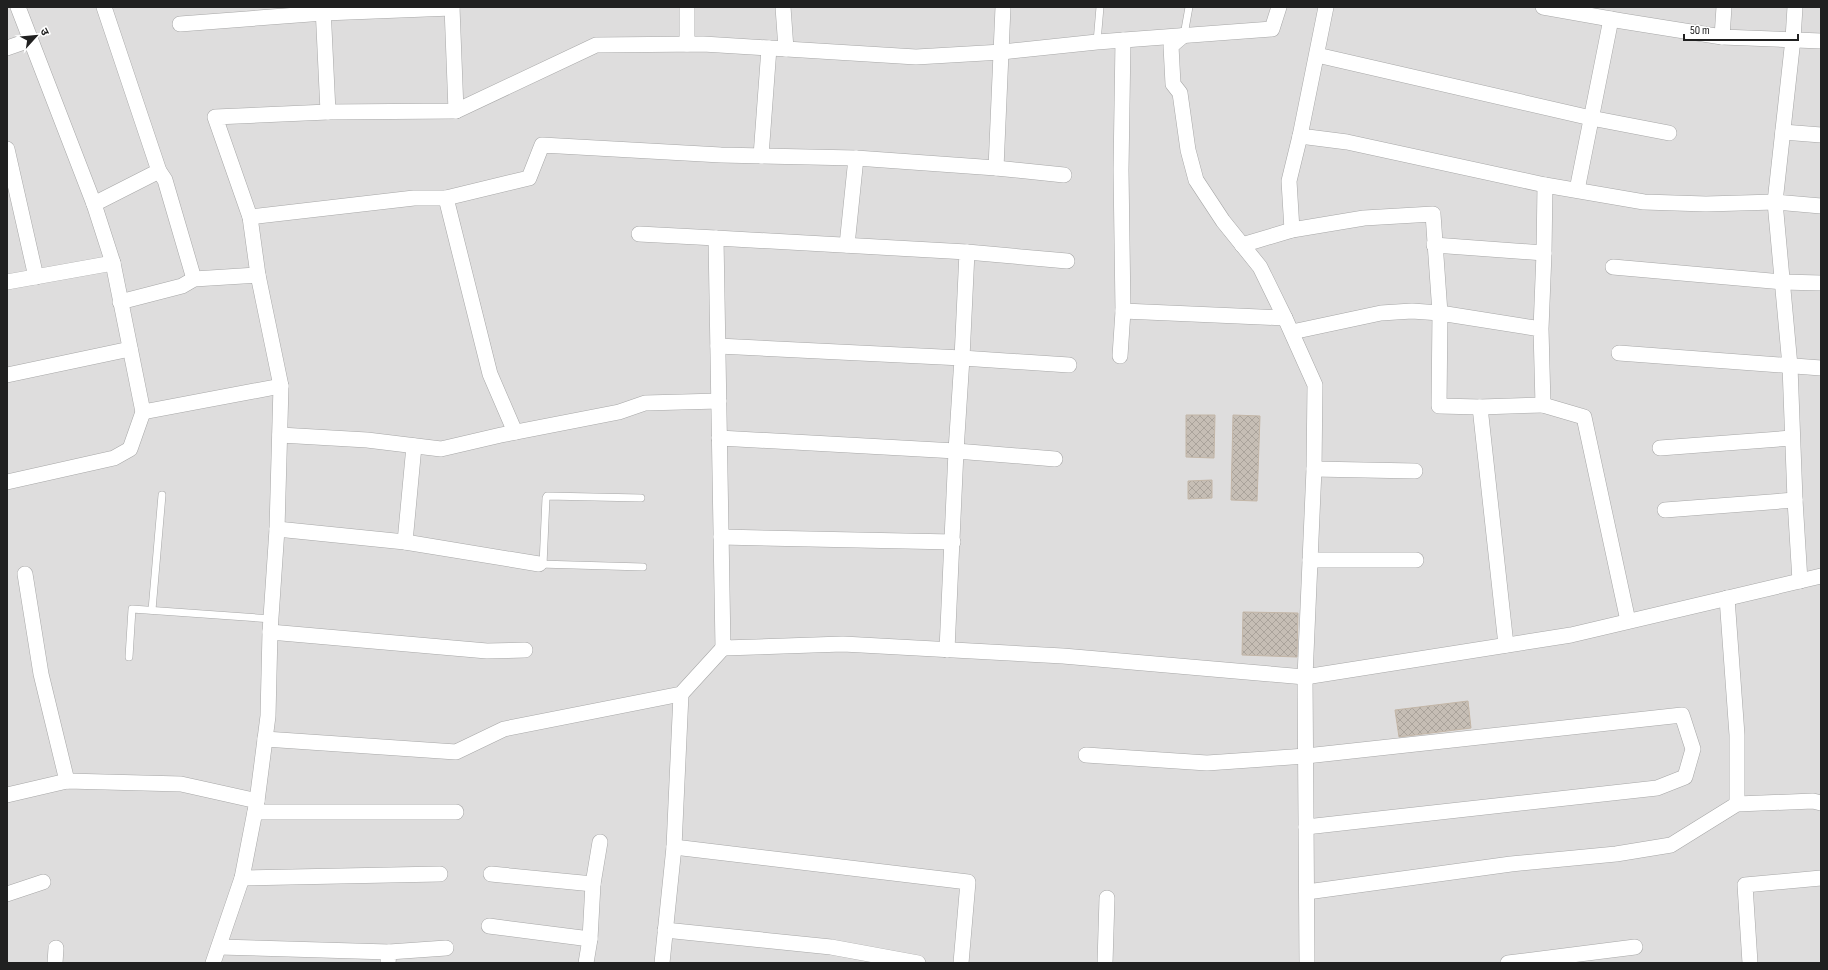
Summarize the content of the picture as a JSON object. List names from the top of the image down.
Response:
{
  "scale_bar": "50 m",
  "north": "top right"
}
